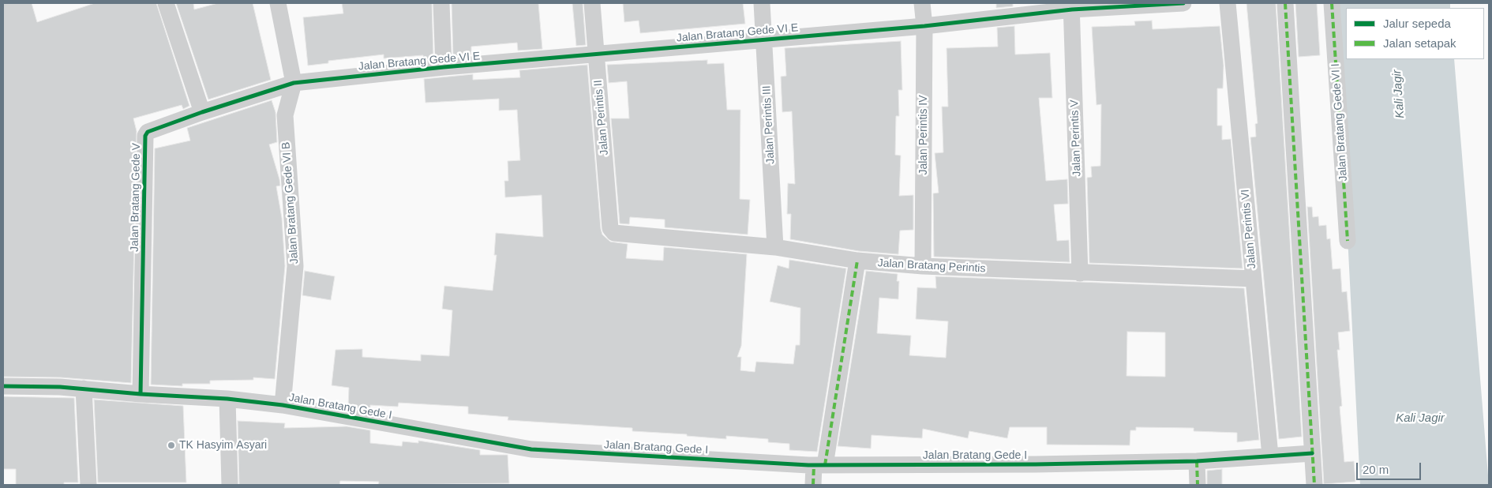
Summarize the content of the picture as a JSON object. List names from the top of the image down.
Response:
{
  "streets": {
    "street": [
      "Jalan Bratang Gede VI E",
      "Jalan Perintis II",
      "Jalan Bratang Gede VI I",
      "Jalan Perintis III",
      "Jalan Perintis IV",
      "Jalan Perintis V",
      "Jalan Bratang Gede V",
      "Jalan Bratang Gede VI B",
      "Jalan Perintis VI",
      "Jalan Bratang Perintis",
      "Jalan Bratang Gede I"
    ]
  },
  "crossings": [
    ["Jalan Bratang Gede VI E", "Jalan Perintis II"],
    ["Jalan Bratang Gede VI E", "Jalan Perintis III"],
    ["Jalan Bratang Gede VI E", "Jalan Perintis IV"],
    ["Jalan Bratang Gede VI E", "Jalan Perintis V"],
    ["Jalan Bratang Gede VI E", "Jalan Bratang Gede V"],
    ["Jalan Bratang Gede VI E", "Jalan Bratang Gede VI B"],
    ["Jalan Perintis II", "Jalan Bratang Perintis"],
    ["Jalan Perintis III", "Jalan Bratang Perintis"],
    ["Jalan Perintis IV", "Jalan Bratang Perintis"],
    ["Jalan Perintis V", "Jalan Bratang Perintis"],
    ["Jalan Bratang Gede V", "Jalan Bratang Gede VI B"],
    ["Jalan Bratang Gede V", "Jalan Bratang Gede I"],
    ["Jalan Bratang Gede VI B", "Jalan Bratang Gede I"],
    ["Jalan Perintis VI", "Jalan Bratang Perintis"],
    ["Jalan Perintis VI", "Jalan Bratang Gede I"]
  ],
  "water": ["Kali Jagir"],
  "places": ["TK Hasyim Asyari"],
  "legend": ["Jalur sepeda", "Jalan setapak"],
  "scale_bar": "20 m"
}
